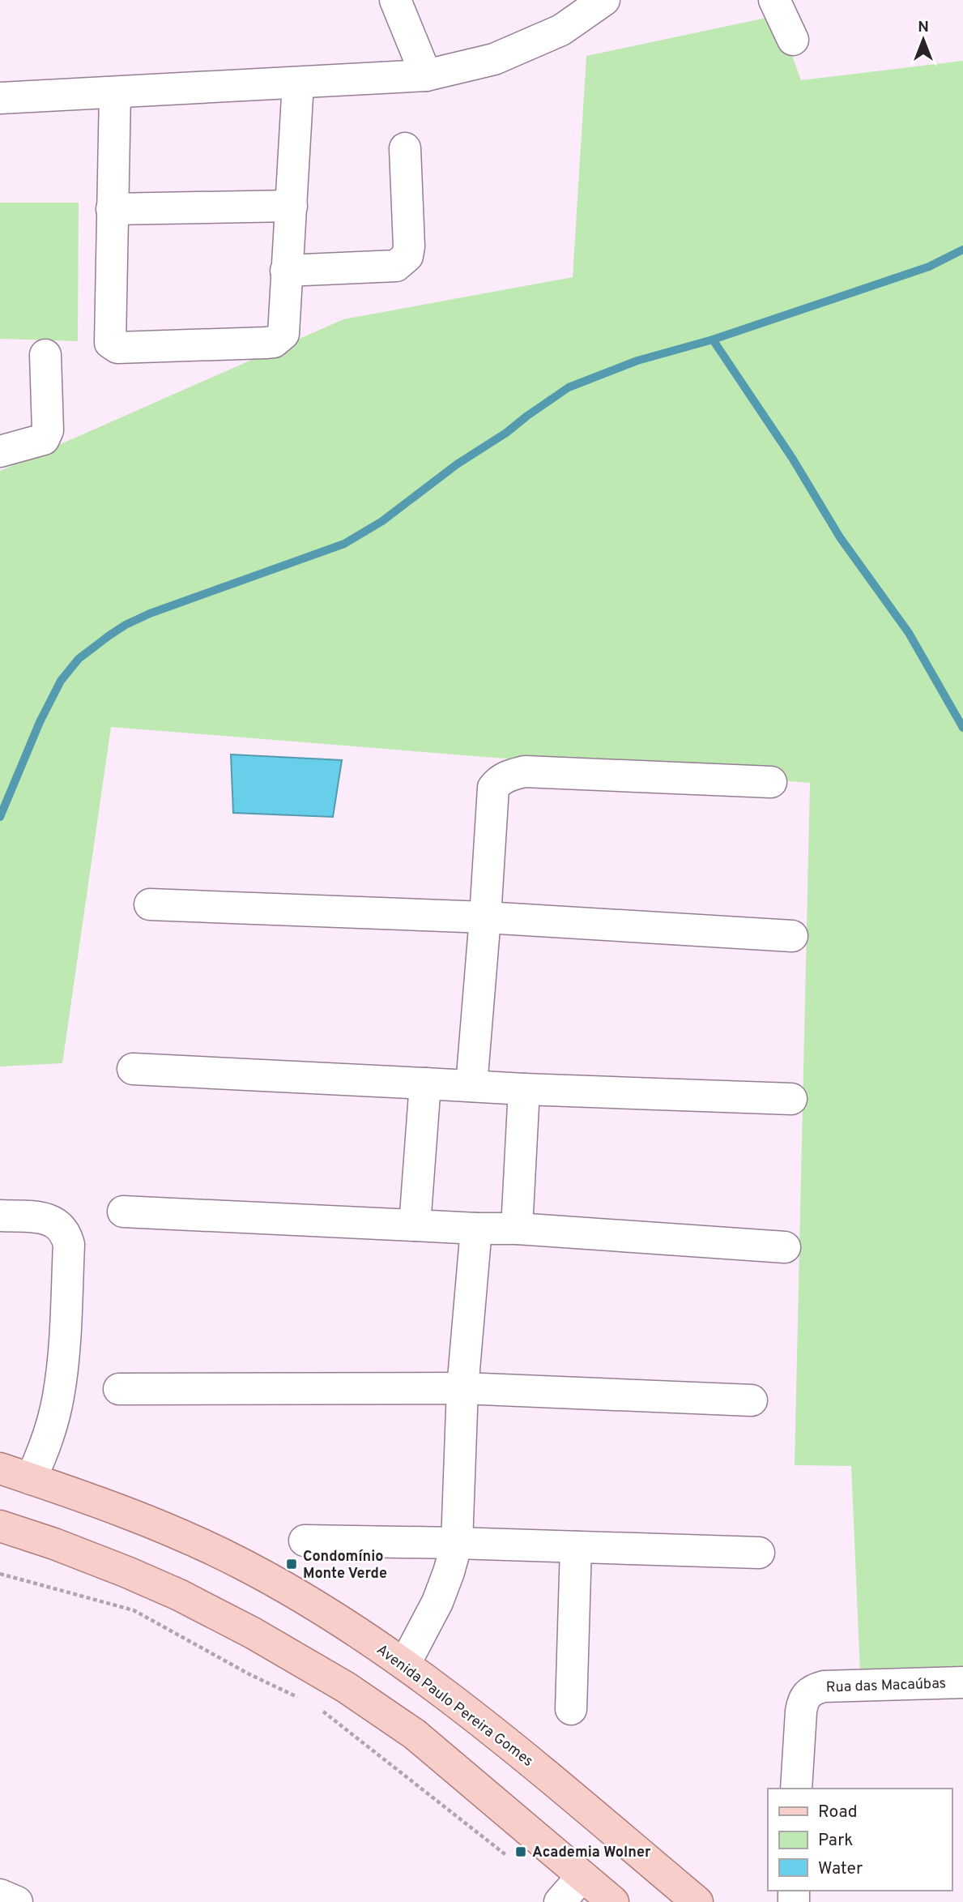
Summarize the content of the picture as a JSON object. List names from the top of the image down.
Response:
{
  "streets": {
    "main road": ["Avenida Paulo Pereira Gomes"],
    "street": ["Rua das Macaúbas"]
  },
  "places": {
    "transit": ["Condomínio Monte Verde", "Academia Wolner"]
  },
  "legend": ["Road", "Park", "Water"],
  "north": "top"
}
